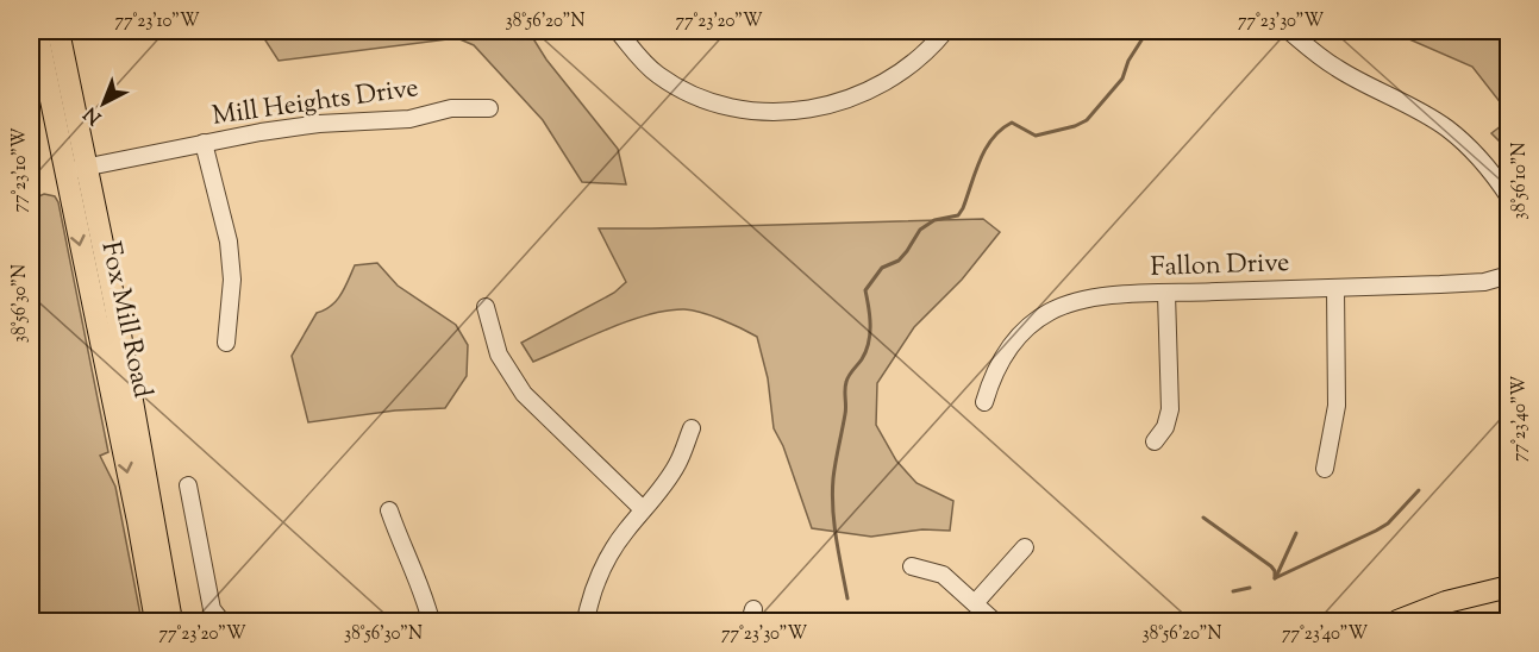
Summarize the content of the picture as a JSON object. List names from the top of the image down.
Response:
{
  "streets": {
    "main road": ["Fox Mill Road"],
    "street": ["Mill Heights Drive", "Fallon Drive"]
  },
  "crossings": [
    ["Mill Heights Drive", "Fox Mill Road"]
  ],
  "north": "bottom left",
  "coordinates": [
    "77°23'10\"W",
    "38°56'20\"N",
    "77°23'20\"W",
    "77°23'30\"W",
    "38°56'10\"N",
    "38°56'30\"N",
    "77°23'40\"W"
  ]
}
